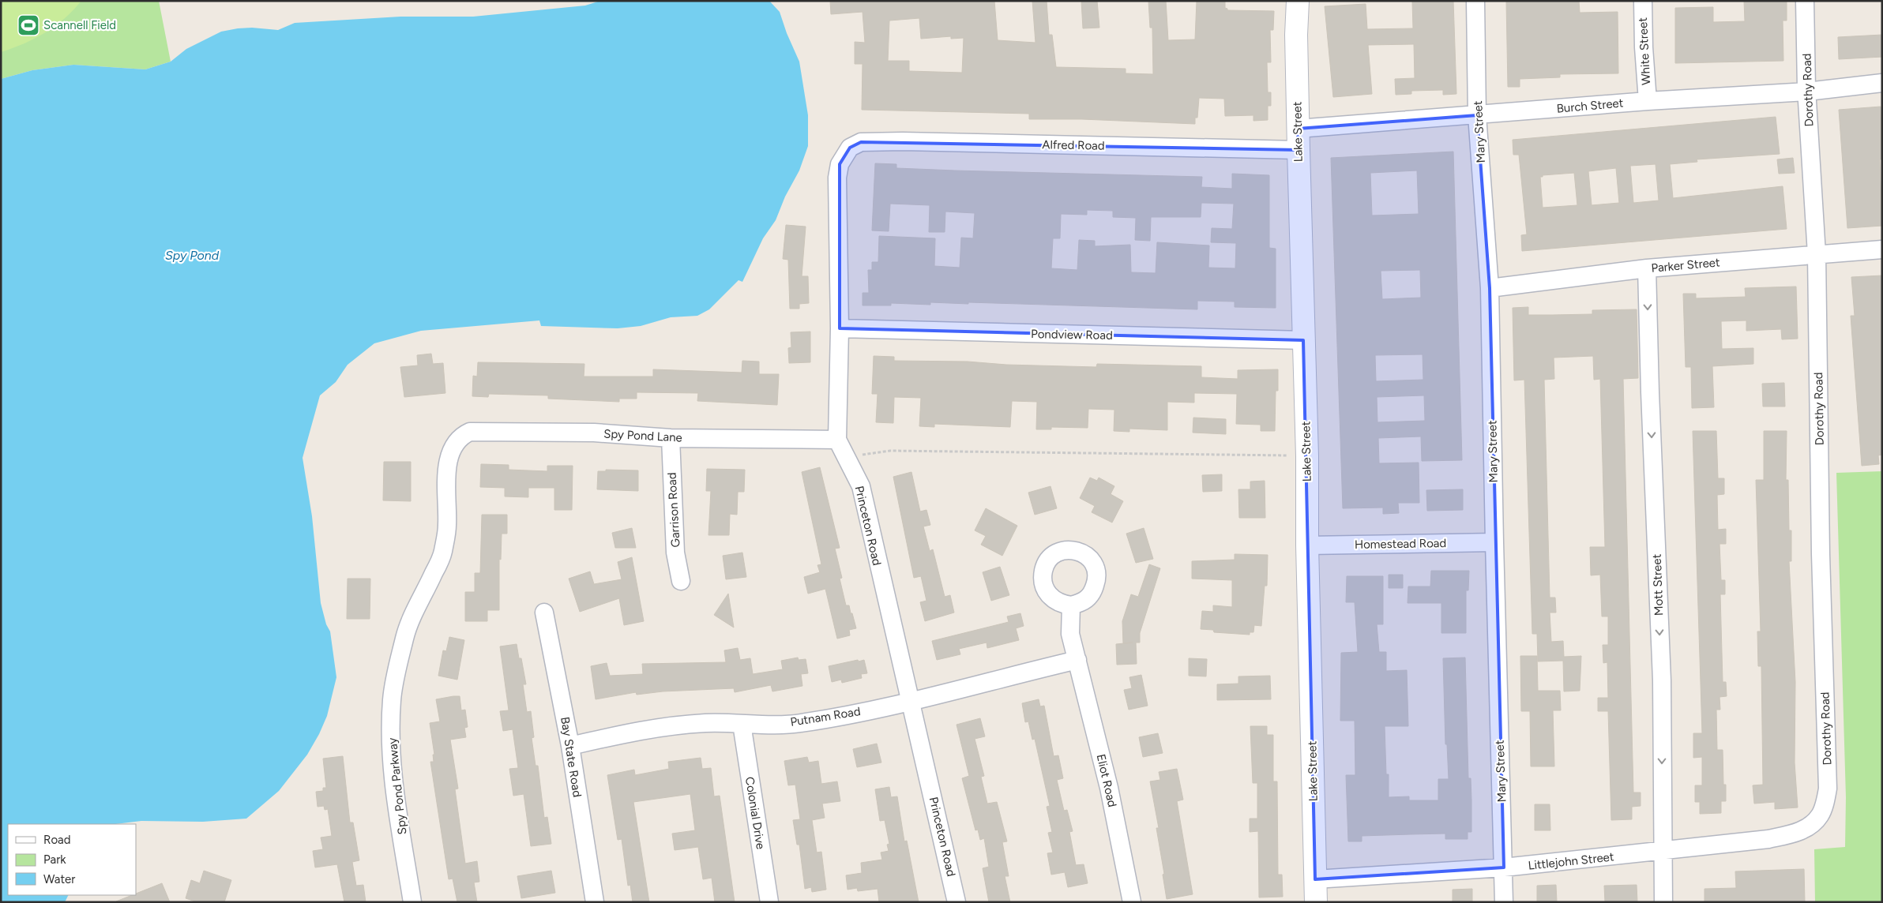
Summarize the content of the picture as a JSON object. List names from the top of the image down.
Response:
{
  "streets": {
    "main road": ["Lake Street"],
    "street": [
      "White Street",
      "Dorothy Road",
      "Burch Street",
      "Mary Street",
      "Alfred Road",
      "Parker Street",
      "Pondview Road",
      "Spy Pond Lane",
      "Garrison Road",
      "Princeton Road",
      "Homestead Road",
      "Mott Street",
      "Putnam Road",
      "Bay State Road",
      "Eliot Road",
      "Spy Pond Parkway",
      "Colonial Drive",
      "Littlejohn Street"
    ]
  },
  "crossings": [
    ["White Street", "Burch Street"],
    ["Dorothy Road", "Burch Street"],
    ["Dorothy Road", "Parker Street"],
    ["Dorothy Road", "Littlejohn Street"],
    ["Burch Street", "Lake Street"],
    ["Burch Street", "Mary Street"],
    ["Lake Street", "Alfred Road"],
    ["Lake Street", "Pondview Road"],
    ["Lake Street", "Homestead Road"],
    ["Lake Street", "Littlejohn Street"],
    ["Mary Street", "Parker Street"],
    ["Mary Street", "Homestead Road"],
    ["Mary Street", "Littlejohn Street"],
    ["Alfred Road", "Princeton Road"],
    ["Parker Street", "Mott Street"],
    ["Pondview Road", "Princeton Road"],
    ["Spy Pond Lane", "Garrison Road"],
    ["Spy Pond Lane", "Princeton Road"],
    ["Spy Pond Lane", "Spy Pond Parkway"],
    ["Princeton Road", "Putnam Road"],
    ["Mott Street", "Littlejohn Street"],
    ["Putnam Road", "Bay State Road"],
    ["Putnam Road", "Eliot Road"],
    ["Putnam Road", "Colonial Drive"]
  ],
  "one_way": ["Mott Street"],
  "water": ["Spy Pond"],
  "places": {
    "sports": ["Scannell Field"]
  },
  "legend": ["Road", "Park", "Water"]
}
